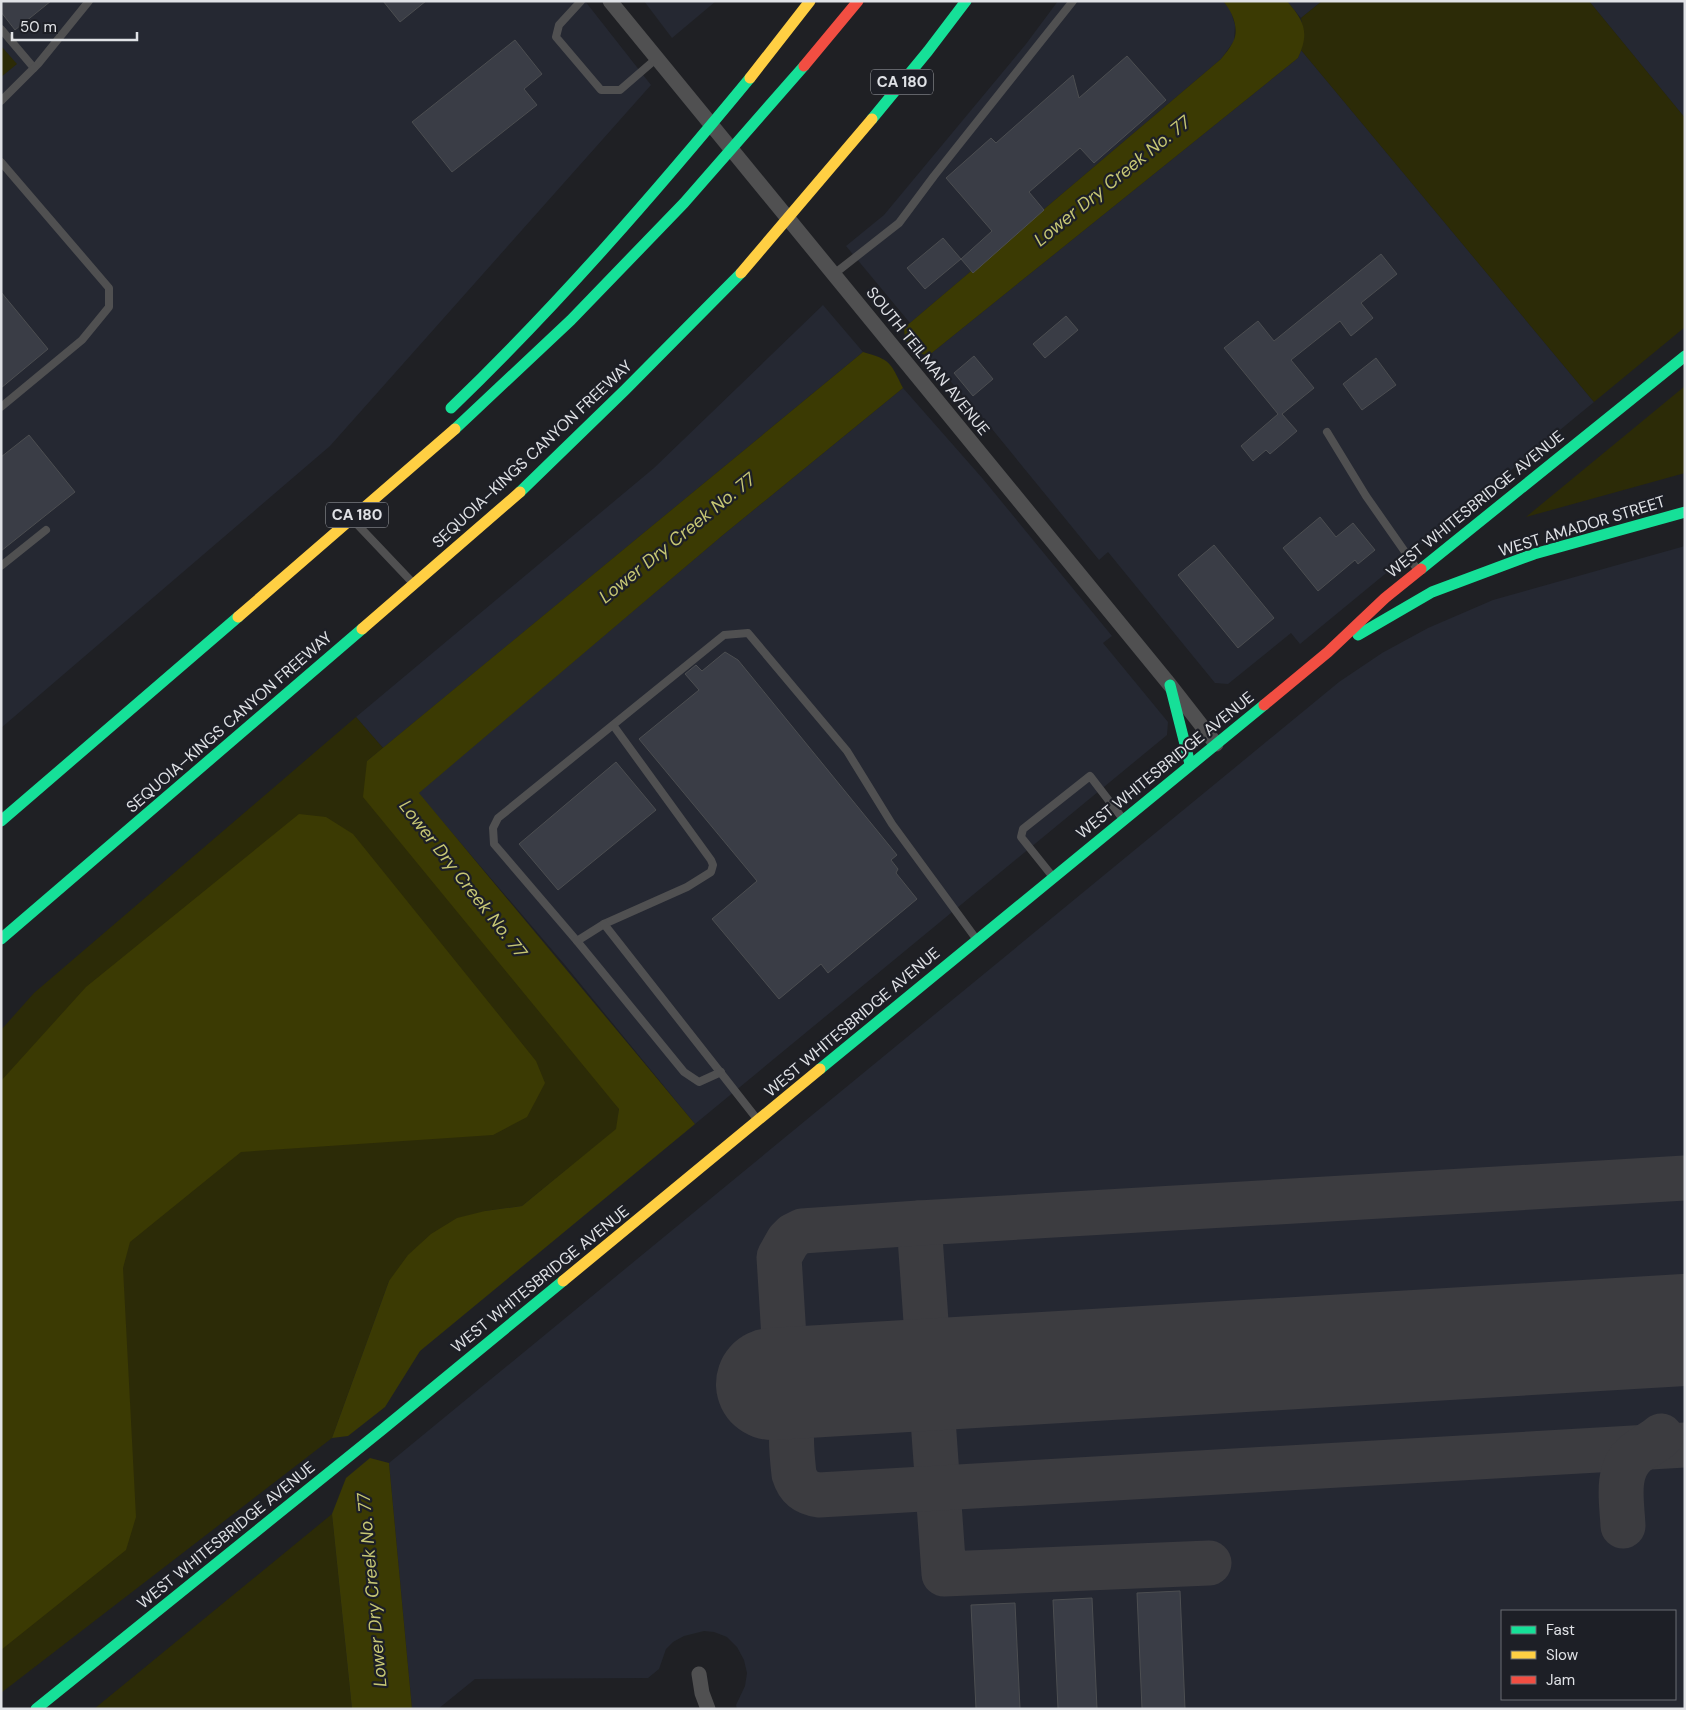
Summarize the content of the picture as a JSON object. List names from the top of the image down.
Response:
{
  "streets": {
    "main road": [
      "CA 180",
      "SEQUOIA–KINGS CANYON FREEWAY",
      "WEST WHITESBRIDGE AVENUE",
      "WEST AMADOR STREET"
    ],
    "street": ["SOUTH TEILMAN AVENUE"]
  },
  "crossings": [
    ["SOUTH TEILMAN AVENUE", "WEST WHITESBRIDGE AVENUE"],
    ["WEST WHITESBRIDGE AVENUE", "WEST AMADOR STREET"]
  ],
  "water": ["Lower Dry Creek No. 77"],
  "legend": ["Fast", "Slow", "Jam"],
  "scale_bar": "50 m"
}
